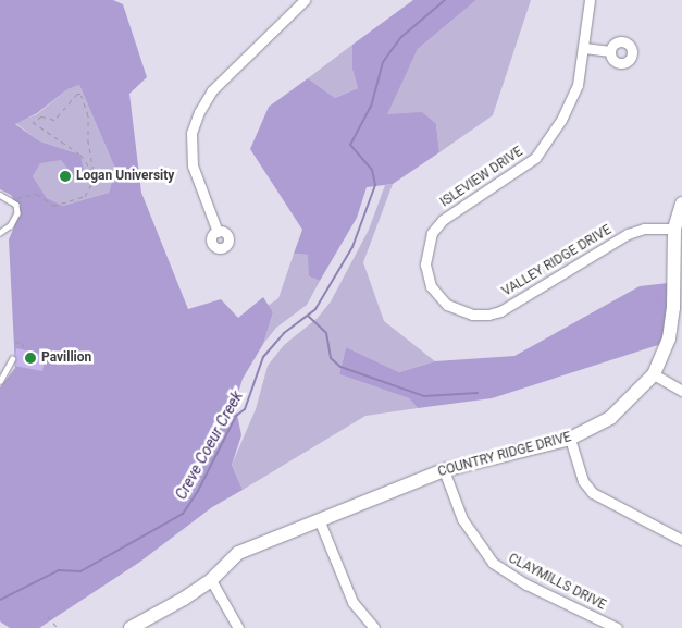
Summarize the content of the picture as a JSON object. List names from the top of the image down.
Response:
{
  "streets": {
    "street": [
      "ISLEVIEW DRIVE",
      "VALLEY RIDGE DRIVE",
      "COUNTRY RIDGE DRIVE",
      "CLAYMILLS DRIVE"
    ]
  },
  "crossings": [
    ["ISLEVIEW DRIVE", "VALLEY RIDGE DRIVE"],
    ["VALLEY RIDGE DRIVE", "COUNTRY RIDGE DRIVE"],
    ["COUNTRY RIDGE DRIVE", "CLAYMILLS DRIVE"]
  ],
  "water": ["Creve Coeur Creek"],
  "places": ["Logan University", "Pavillion"]
}
